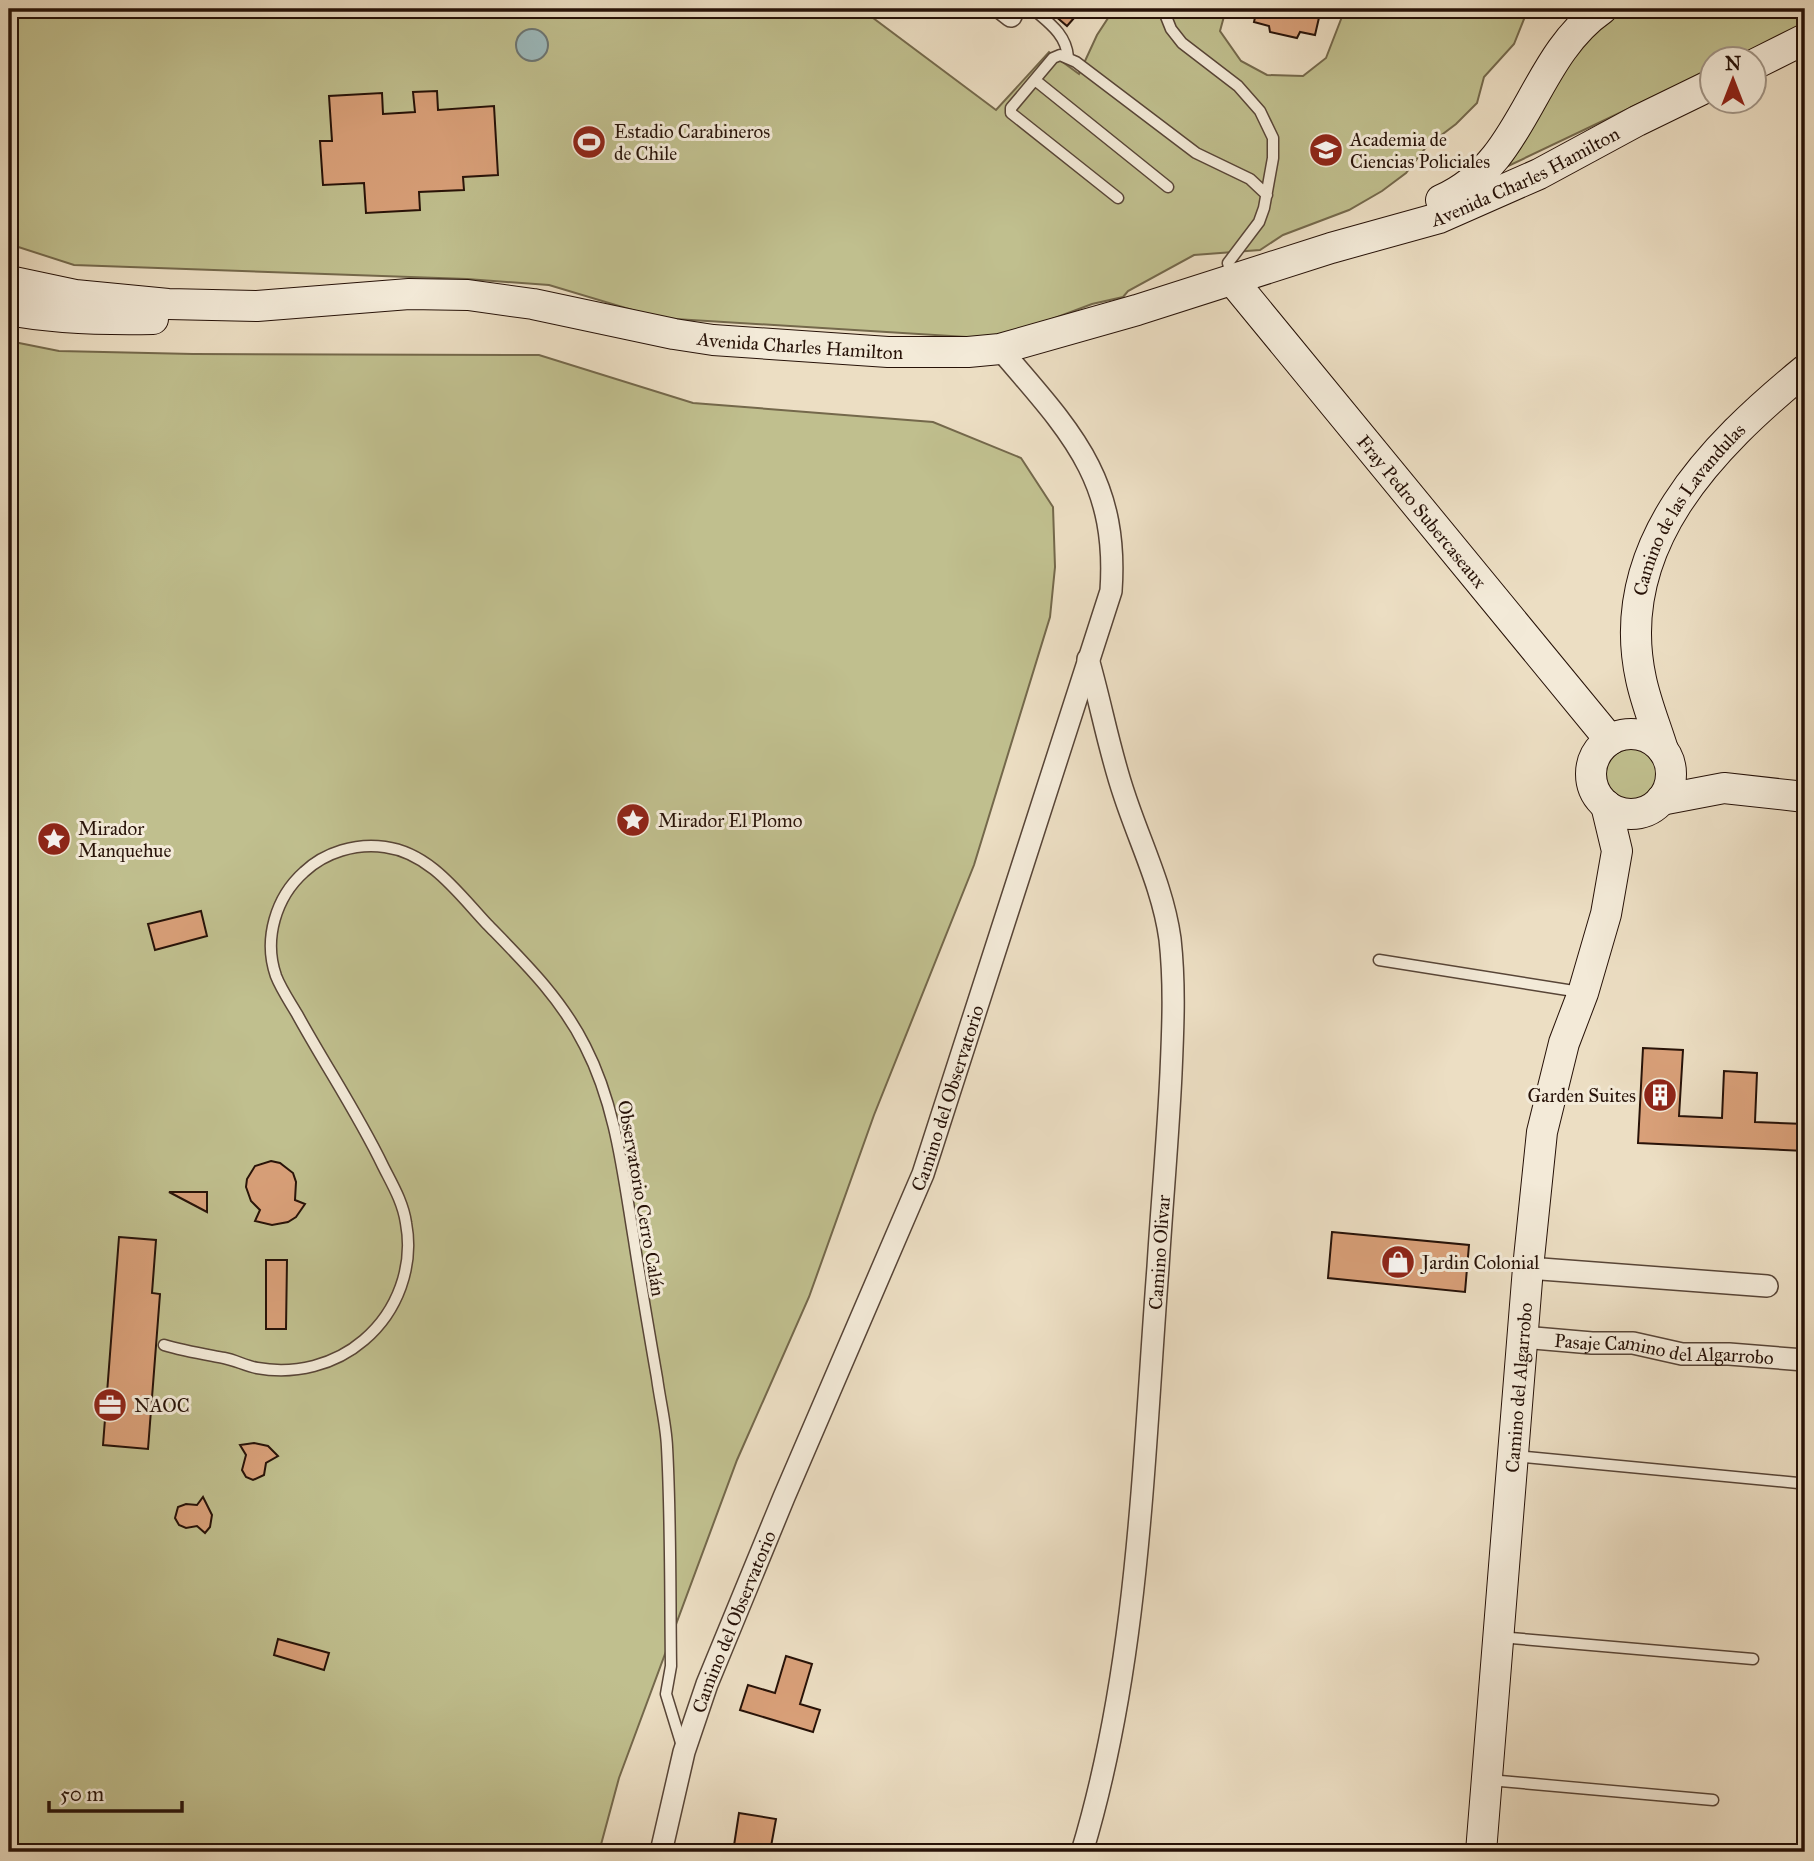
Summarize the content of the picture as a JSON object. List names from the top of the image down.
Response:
{
  "streets": {
    "street": [
      "Avenida Charles Hamilton",
      "Fray Pedro Subercaseaux",
      "Camino de las Lavandulas",
      "Camino del Observatorio",
      "Camino Olivar",
      "Pasaje Camino del Algarrobo",
      "Camino del Algarrobo"
    ],
    "lane": ["Observatorio Cerro Calán"]
  },
  "crossings": [
    ["Avenida Charles Hamilton", "Fray Pedro Subercaseaux"],
    ["Avenida Charles Hamilton", "Camino del Observatorio"],
    ["Fray Pedro Subercaseaux", "Camino de las Lavandulas"],
    ["Fray Pedro Subercaseaux", "Camino del Algarrobo"],
    ["Camino de las Lavandulas", "Camino del Algarrobo"],
    ["Camino del Observatorio", "Observatorio Cerro Calán"],
    ["Camino del Observatorio", "Camino Olivar"],
    ["Pasaje Camino del Algarrobo", "Camino del Algarrobo"]
  ],
  "places": {
    "sports": ["Estadio Carabineros de Chile"],
    "school or university": ["Academia de Ciencias Policiales"],
    "place": ["Mirador El Plomo", "Mirador Manquehue"],
    "building": ["Garden Suites"],
    "shop": ["Jardin Colonial"],
    "office": ["NAOC"]
  },
  "scale_bar": "50 m",
  "north": "top"
}
